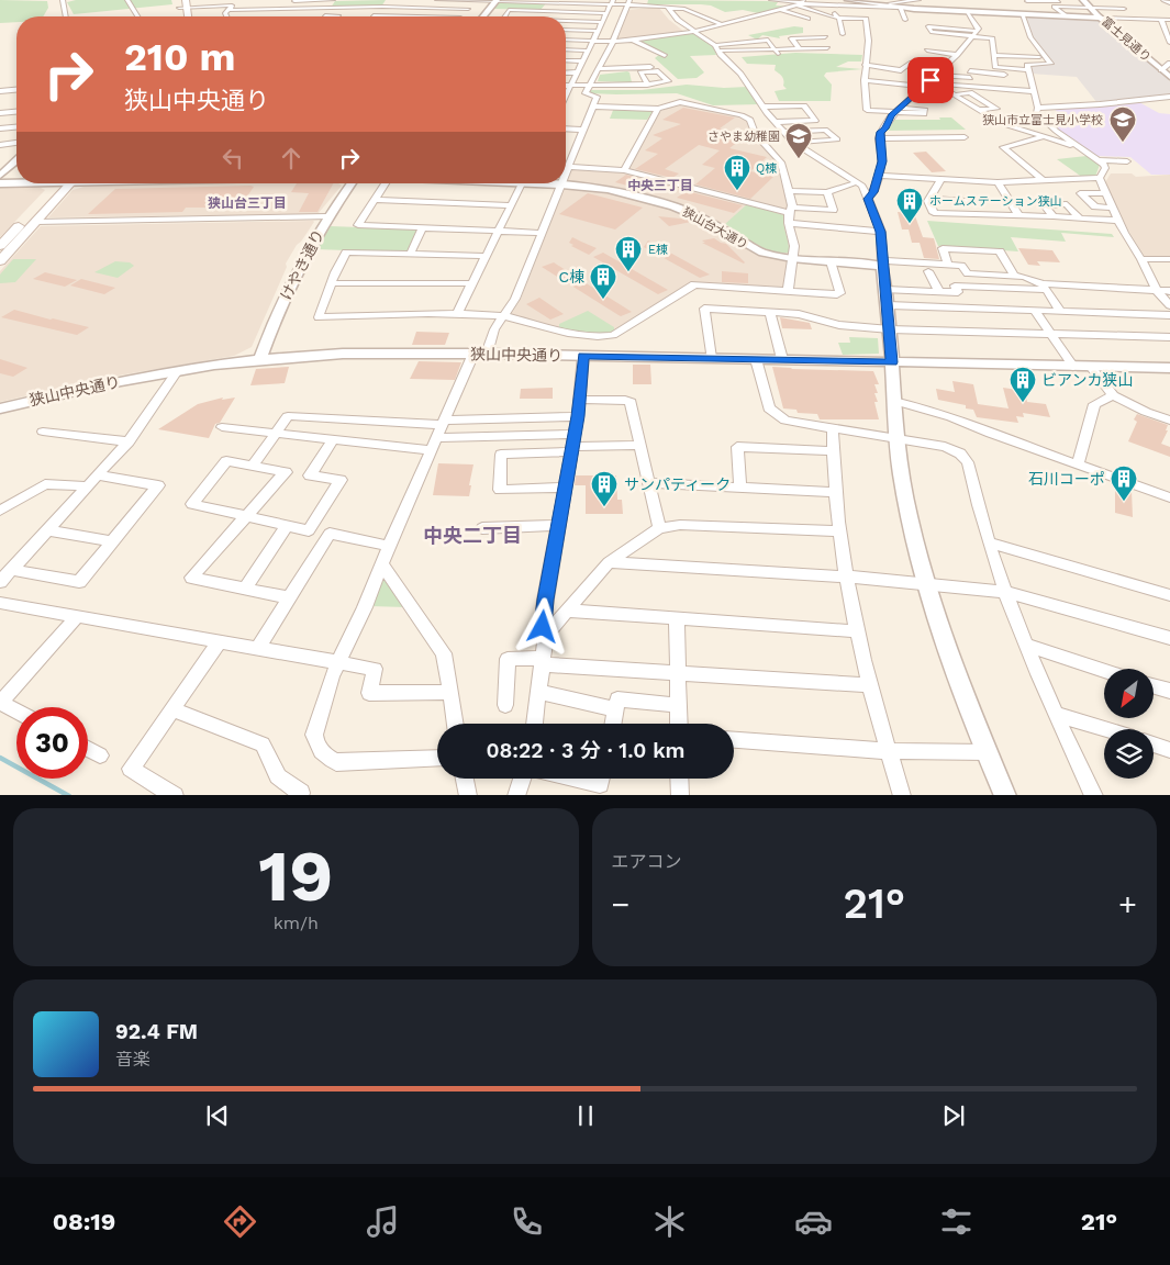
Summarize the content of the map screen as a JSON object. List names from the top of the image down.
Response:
{
  "streets": {
    "street": [
      "富士見通り",
      "狭山台大通り",
      "けやき通り",
      "狭山中央通り"
    ]
  },
  "crossings": [
    ["けやき通り", "狭山中央通り"]
  ],
  "districts": ["中央三丁目", "狭山台三丁目", "中央二丁目"],
  "places": {
    "school or university": ["狭山市立富士見小学校", "さやま幼稚園"],
    "building": [
      "Q棟",
      "ホームステーション狭山",
      "E棟",
      "C棟",
      "ビアンカ狭山",
      "石川コーポ",
      "サンパティーク"
    ]
  },
  "north": "bottom left",
  "page": {
    "turn": ["210 m", "狭山中央通り"],
    "limit": "30",
    "trip": "08:22 · 3 分 · 1.0 km",
    "tile": [
      ["19", "km/h"],
      "エアコン"
    ],
    "heat": ["−", "21°", "+"],
    "song": ["92.4 FM", "音楽"],
    "tabs": ["08:19", "21°"]
  }
}
